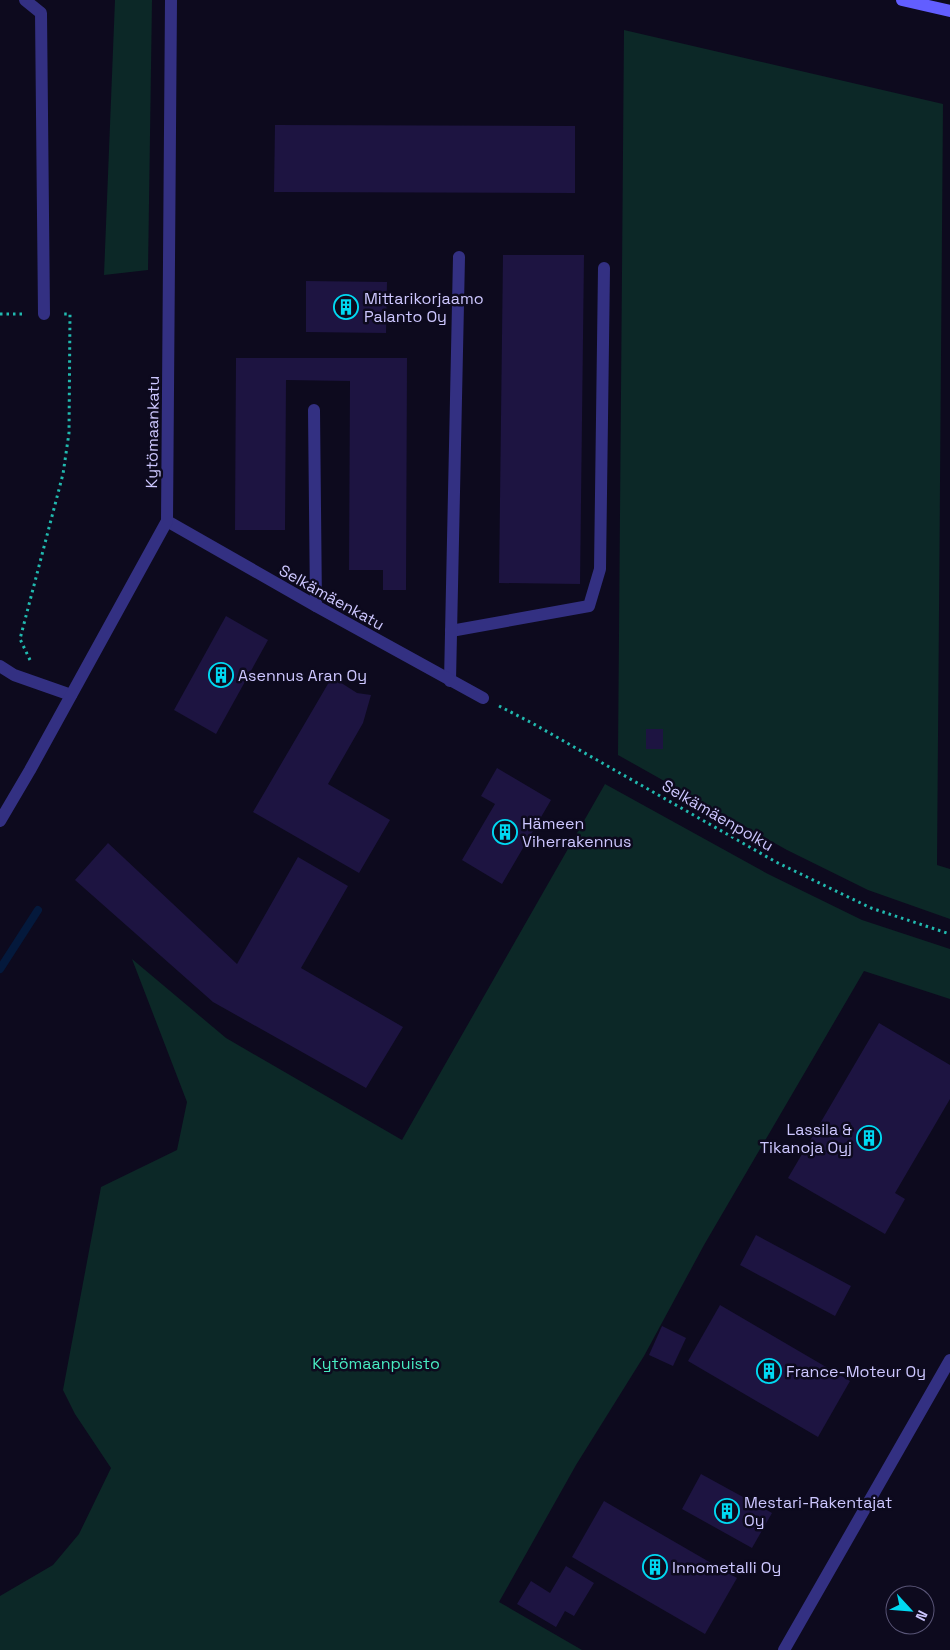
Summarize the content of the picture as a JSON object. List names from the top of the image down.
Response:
{
  "streets": {
    "street": ["Kytömaankatu", "Selkämäenkatu"],
    "path": ["Selkämäenpolku"]
  },
  "crossings": [
    ["Kytömaankatu", "Selkämäenkatu"],
    ["Selkämäenkatu", "Selkämäenpolku"]
  ],
  "parks": ["Kytömaanpuisto"],
  "places": {
    "building": [
      "Mittarikorjaamo Palanto Oy",
      "Asennus Aran Oy",
      "Hämeen Viherrakennus",
      "Lassila & Tikanoja Oyj",
      "France-Moteur Oy",
      "Mestari-Rakentajat Oy",
      "Innometalli Oy"
    ]
  },
  "north": "bottom right"
}
